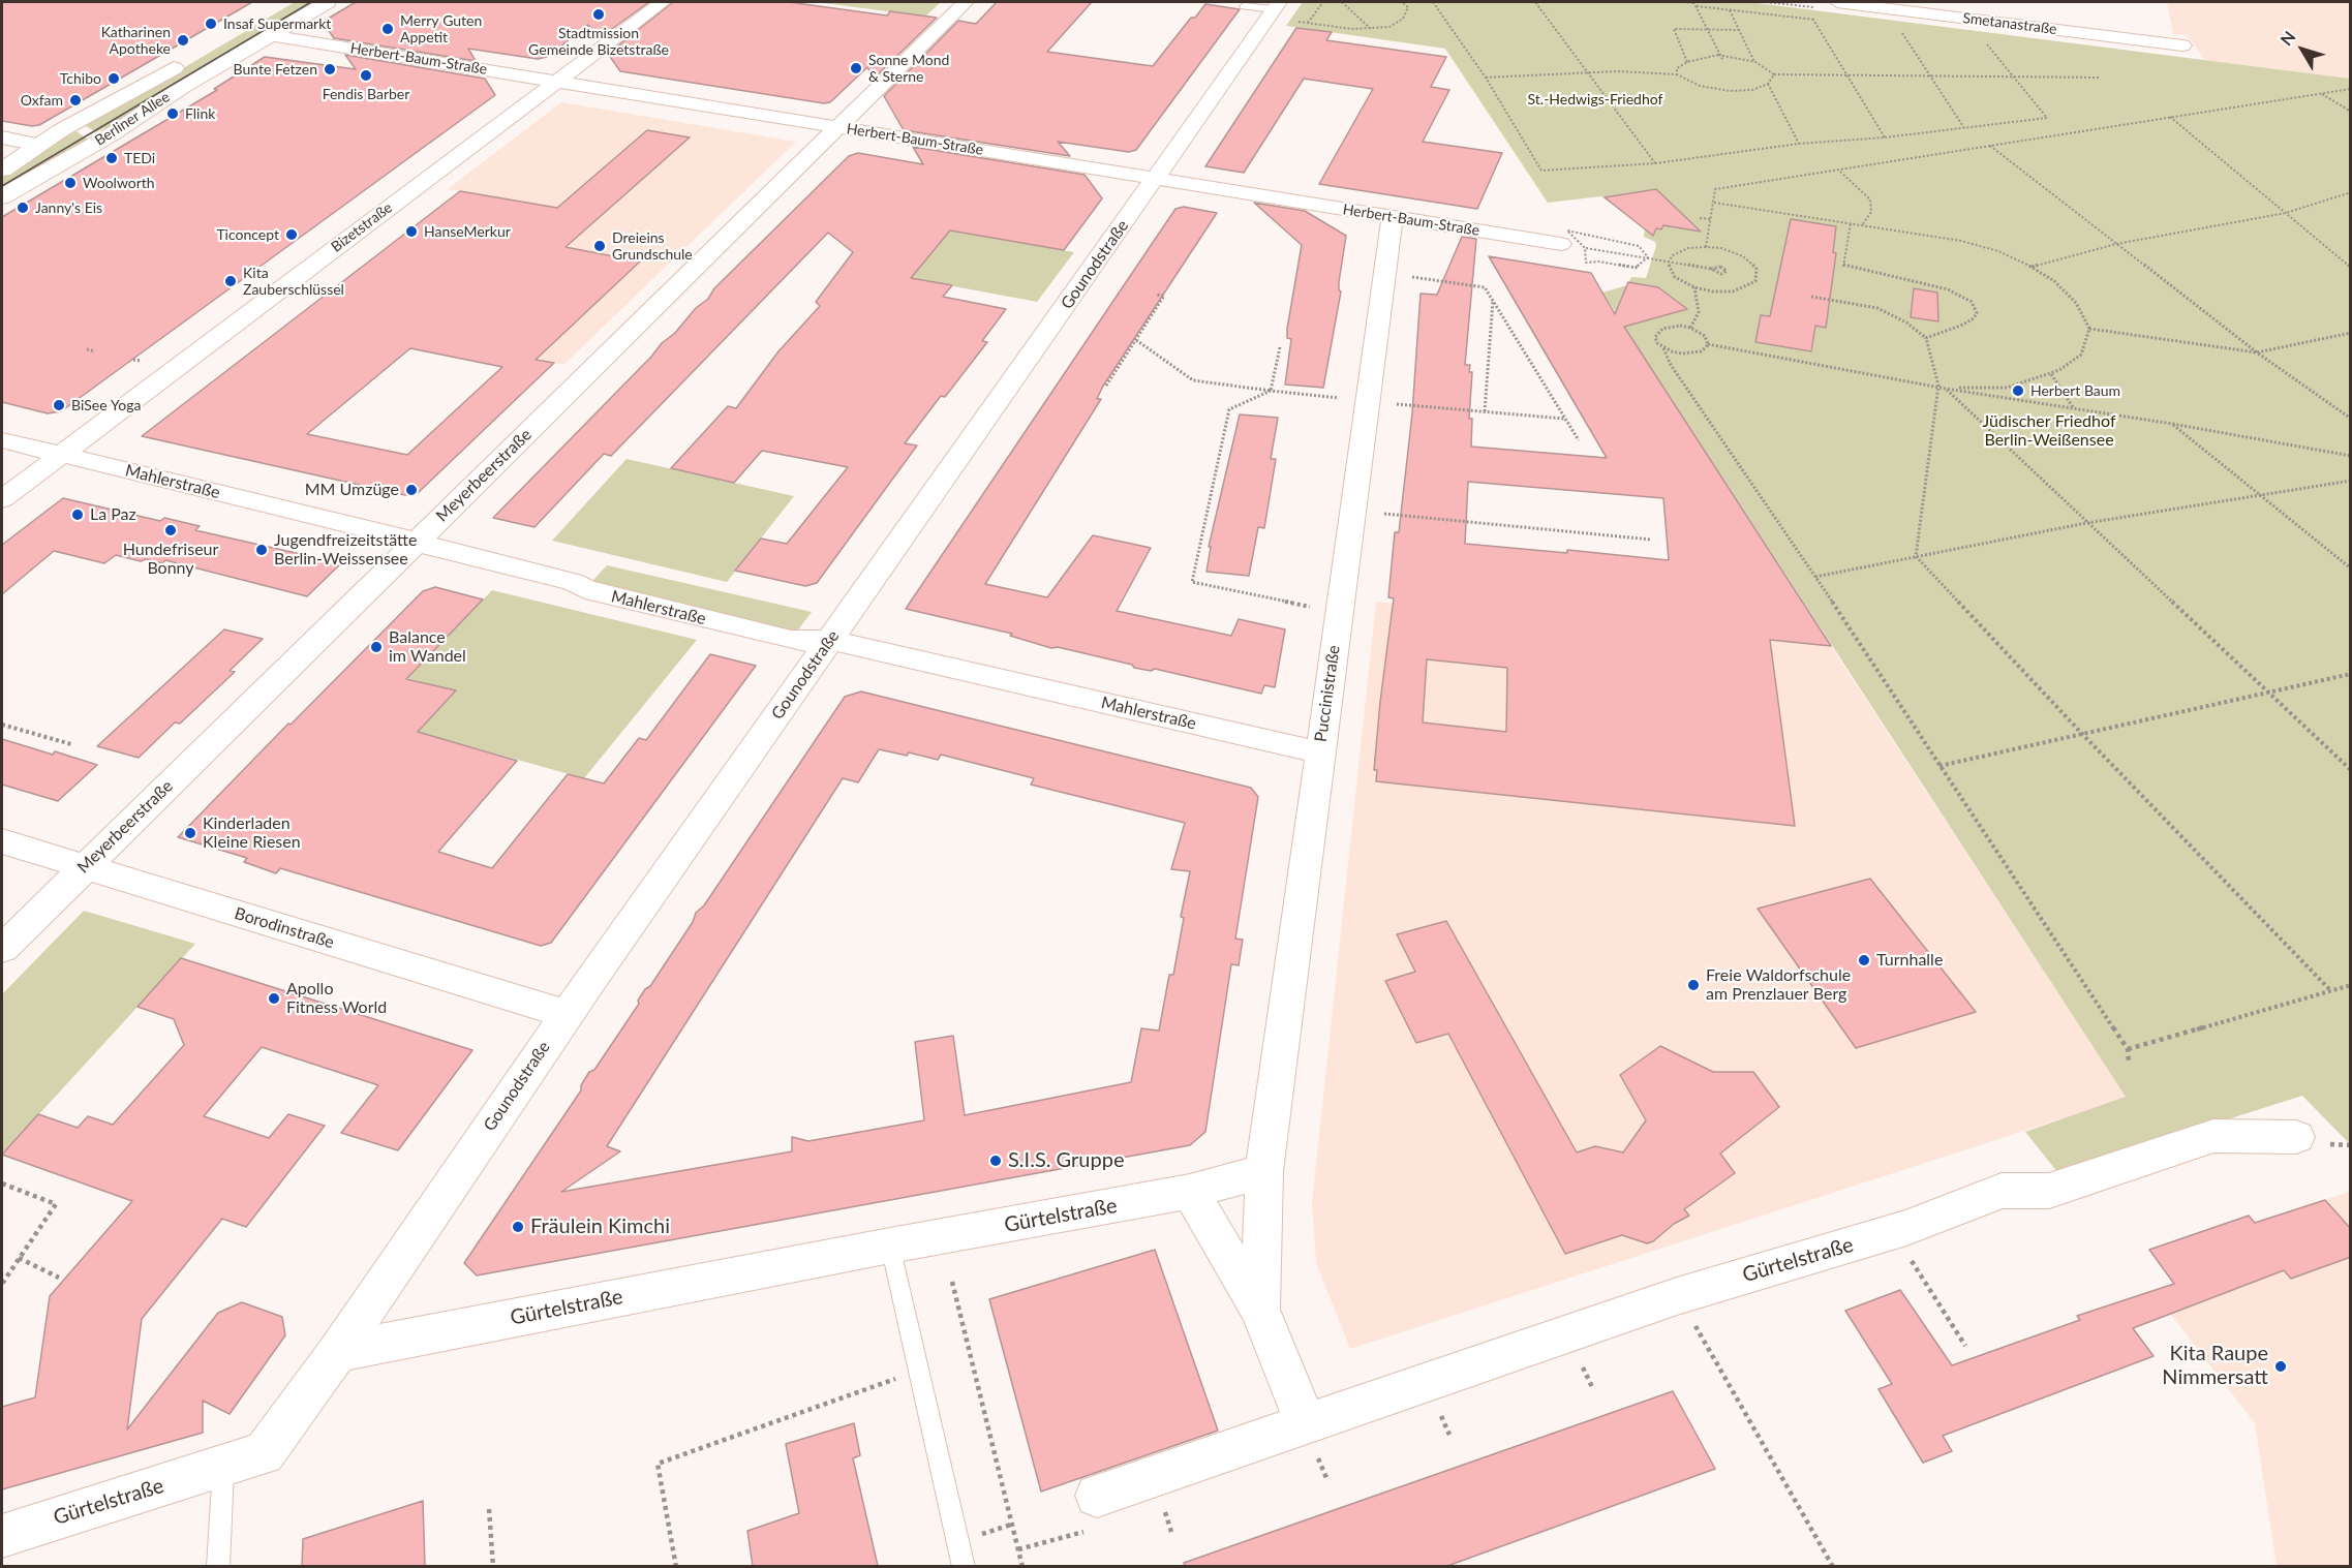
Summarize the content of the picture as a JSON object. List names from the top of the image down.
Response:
{
  "streets": {
    "main road": ["Berliner Allee"],
    "street": [
      "Smetanastraße",
      "Herbert-Baum-Straße",
      "Bizetstraße",
      "Gounodstraße",
      "Meyerbeerstraße",
      "Mahlerstraße",
      "Puccinistraße",
      "Borodinstraße",
      "Gürtelstraße"
    ]
  },
  "crossings": [
    ["Herbert-Baum-Straße", "Berliner Allee"],
    ["Herbert-Baum-Straße", "Bizetstraße"],
    ["Herbert-Baum-Straße", "Gounodstraße"],
    ["Herbert-Baum-Straße", "Meyerbeerstraße"],
    ["Herbert-Baum-Straße", "Puccinistraße"],
    ["Bizetstraße", "Mahlerstraße"],
    ["Gounodstraße", "Mahlerstraße"],
    ["Gounodstraße", "Borodinstraße"],
    ["Gounodstraße", "Gürtelstraße"],
    ["Meyerbeerstraße", "Mahlerstraße"],
    ["Meyerbeerstraße", "Borodinstraße"],
    ["Mahlerstraße", "Puccinistraße"],
    ["Puccinistraße", "Gürtelstraße"]
  ],
  "parks": ["St.-Hedwigs-Friedhof", "Jüdischer Friedhof Berlin-Weißensee"],
  "places": [
    "Stadtmission Gemeinde Bizetstraße",
    "Insaf Supermarkt",
    "Merry Guten Appetit",
    "Katharinen Apotheke",
    "Sonne Mond & Sterne",
    "Bunte Fetzen",
    "Fendis Barber",
    "Tchibo",
    "Oxfam",
    "Flink",
    "TEDi",
    "Woolworth",
    "Janny's Eis",
    "HanseMerkur",
    "Ticoncept",
    "Dreieins Grundschule",
    "Kita Zauberschlüssel",
    "Herbert Baum",
    "BiSee Yoga",
    "MM Umzüge",
    "La Paz",
    "Hundefriseur Bonny",
    "Jugendfreizeitstätte Berlin-Weissensee",
    "Balance im Wandel",
    "Kinderladen Kleine Riesen",
    "Turnhalle",
    "Freie Waldorfschule am Prenzlauer Berg",
    "Apollo Fitness World",
    "S.I.S. Gruppe",
    "Fräulein Kimchi",
    "Kita Raupe Nimmersatt"
  ],
  "north": "top left"
}
